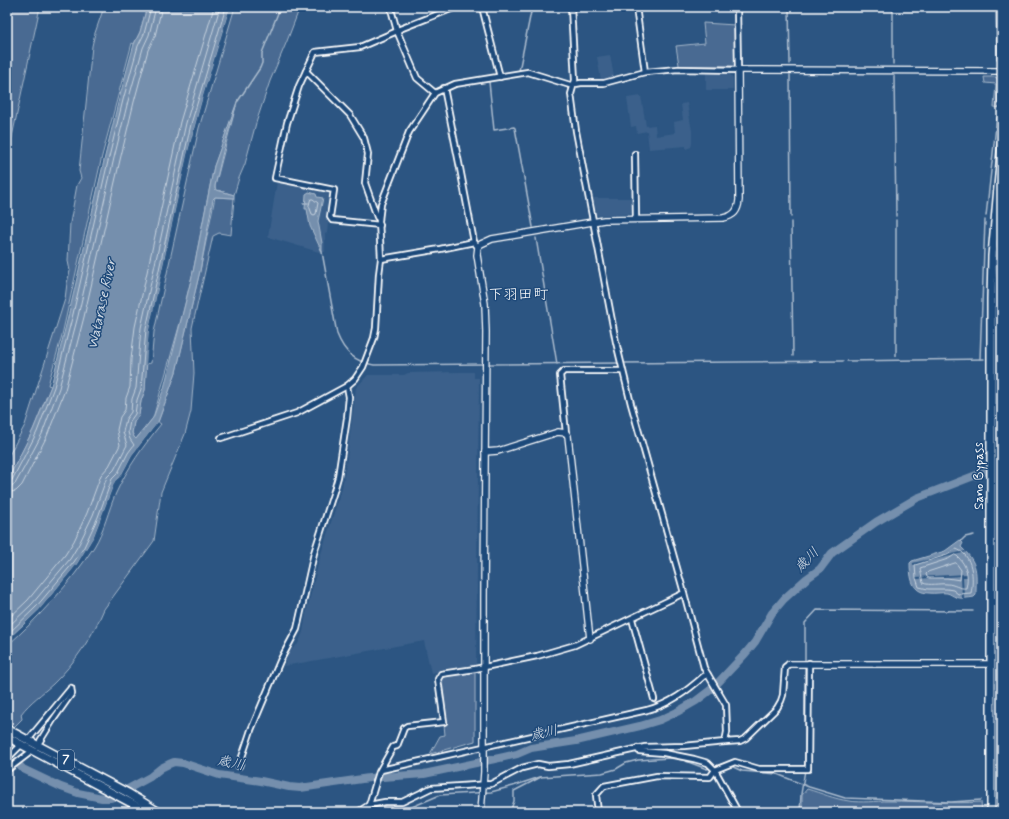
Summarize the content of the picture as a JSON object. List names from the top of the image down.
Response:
{
  "streets": {
    "main road": ["Sano Bypass", "7"]
  },
  "districts": ["下羽田町"],
  "water": ["Watarase River", "歳川"]
}
